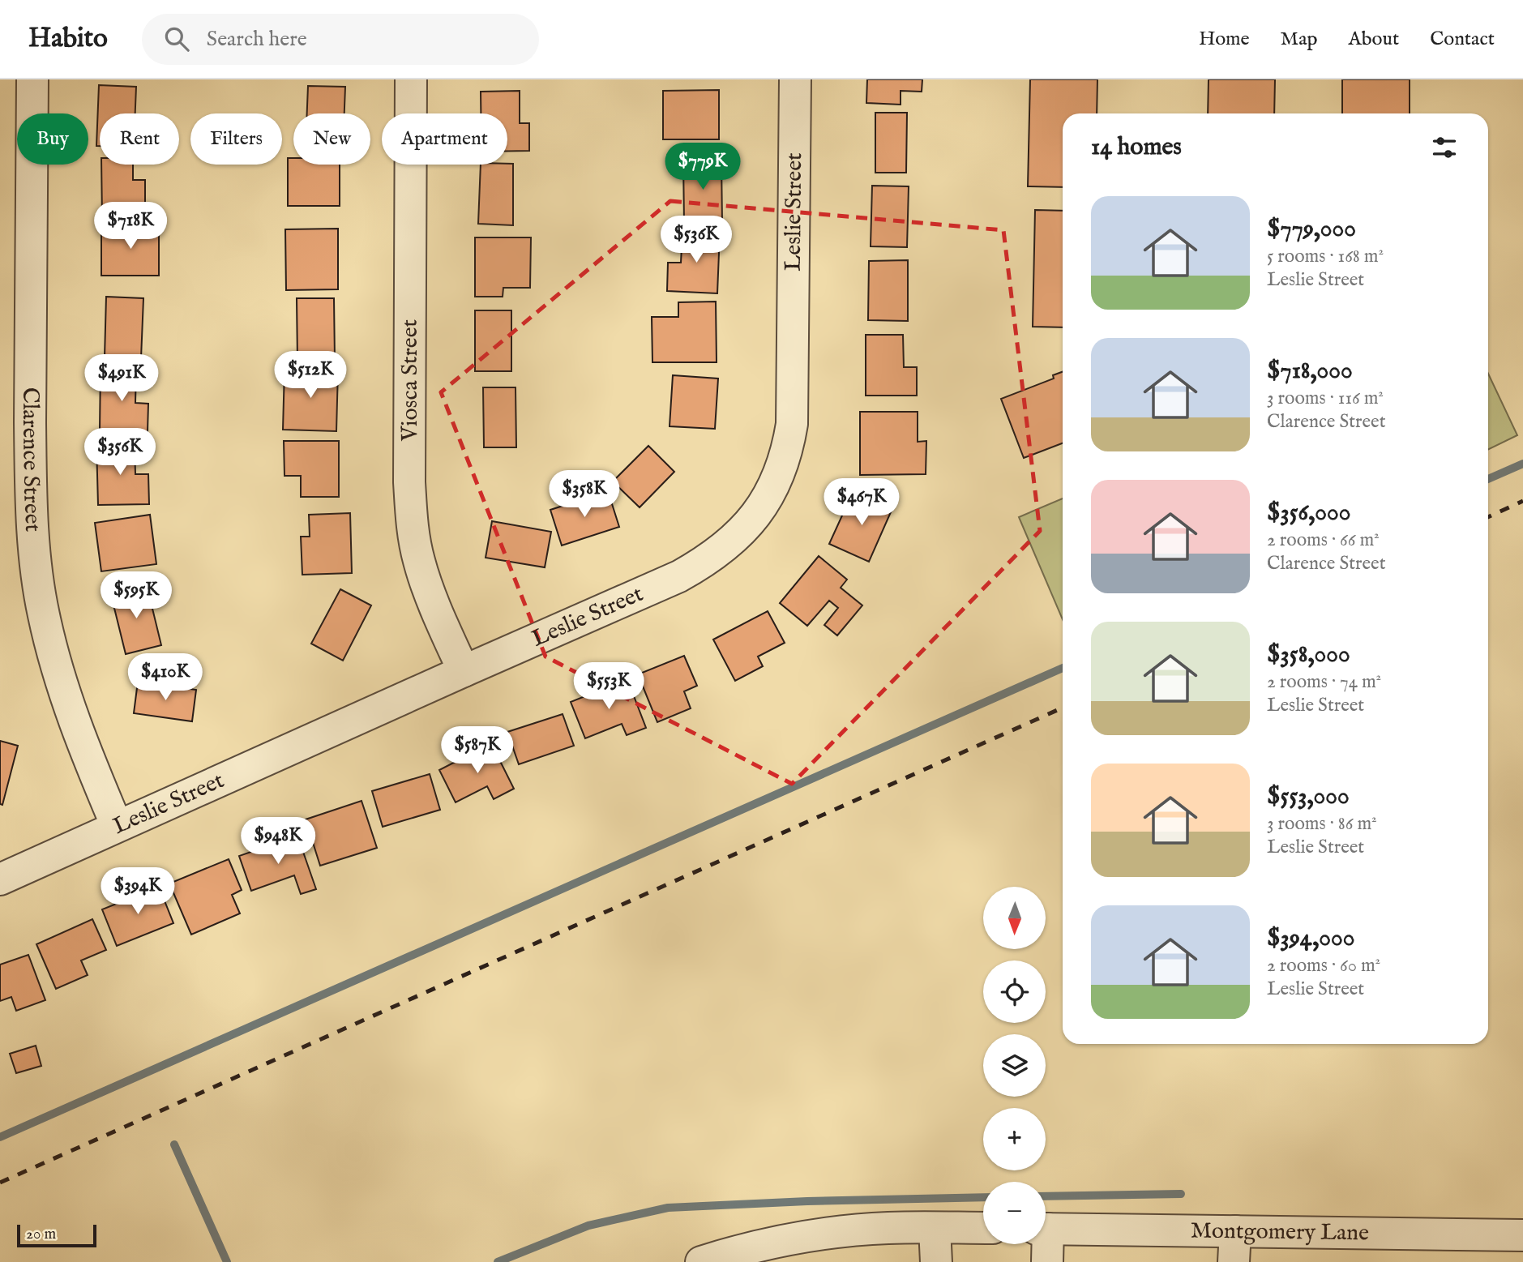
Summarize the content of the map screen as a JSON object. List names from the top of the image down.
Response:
{
  "streets": {
    "street": [
      "Leslie Street",
      "Viosca Street",
      "Clarence Street",
      "Montgomery Lane"
    ]
  },
  "crossings": [
    ["Leslie Street", "Viosca Street"],
    ["Leslie Street", "Clarence Street"]
  ],
  "scale_bar": "20 m",
  "north": "bottom",
  "page": {
    "header": "Habito",
    "search": "Search here",
    "nav": [
      "Home",
      "Map",
      "About",
      "Contact"
    ],
    "chip": [
      "Buy",
      "Rent",
      "Filters",
      "New",
      "Apartment"
    ],
    "heading": "14 homes",
    "price": [
      "$779K",
      "$718K",
      "$536K",
      "$512K",
      "$491K",
      "$356K",
      "$358K",
      "$467K",
      "$595K",
      "$410K",
      "$553K",
      "$587K",
      "$948K",
      "$394K"
    ],
    "list": [
      {
        "name": "$779,000",
        "note": "5 rooms · 168 m² · Leslie Street"
      },
      {
        "name": "$718,000",
        "note": "3 rooms · 116 m² · Clarence Street"
      },
      {
        "name": "$356,000",
        "note": "2 rooms · 66 m² · Clarence Street"
      },
      {
        "name": "$358,000",
        "note": "2 rooms · 74 m² · Leslie Street"
      },
      {
        "name": "$553,000",
        "note": "3 rooms · 86 m² · Leslie Street"
      },
      {
        "name": "$394,000",
        "note": "2 rooms · 60 m² · Leslie Street"
      }
    ],
    "map_buttons": ["+", "−"],
    "scale": "20 m"
  }
}
